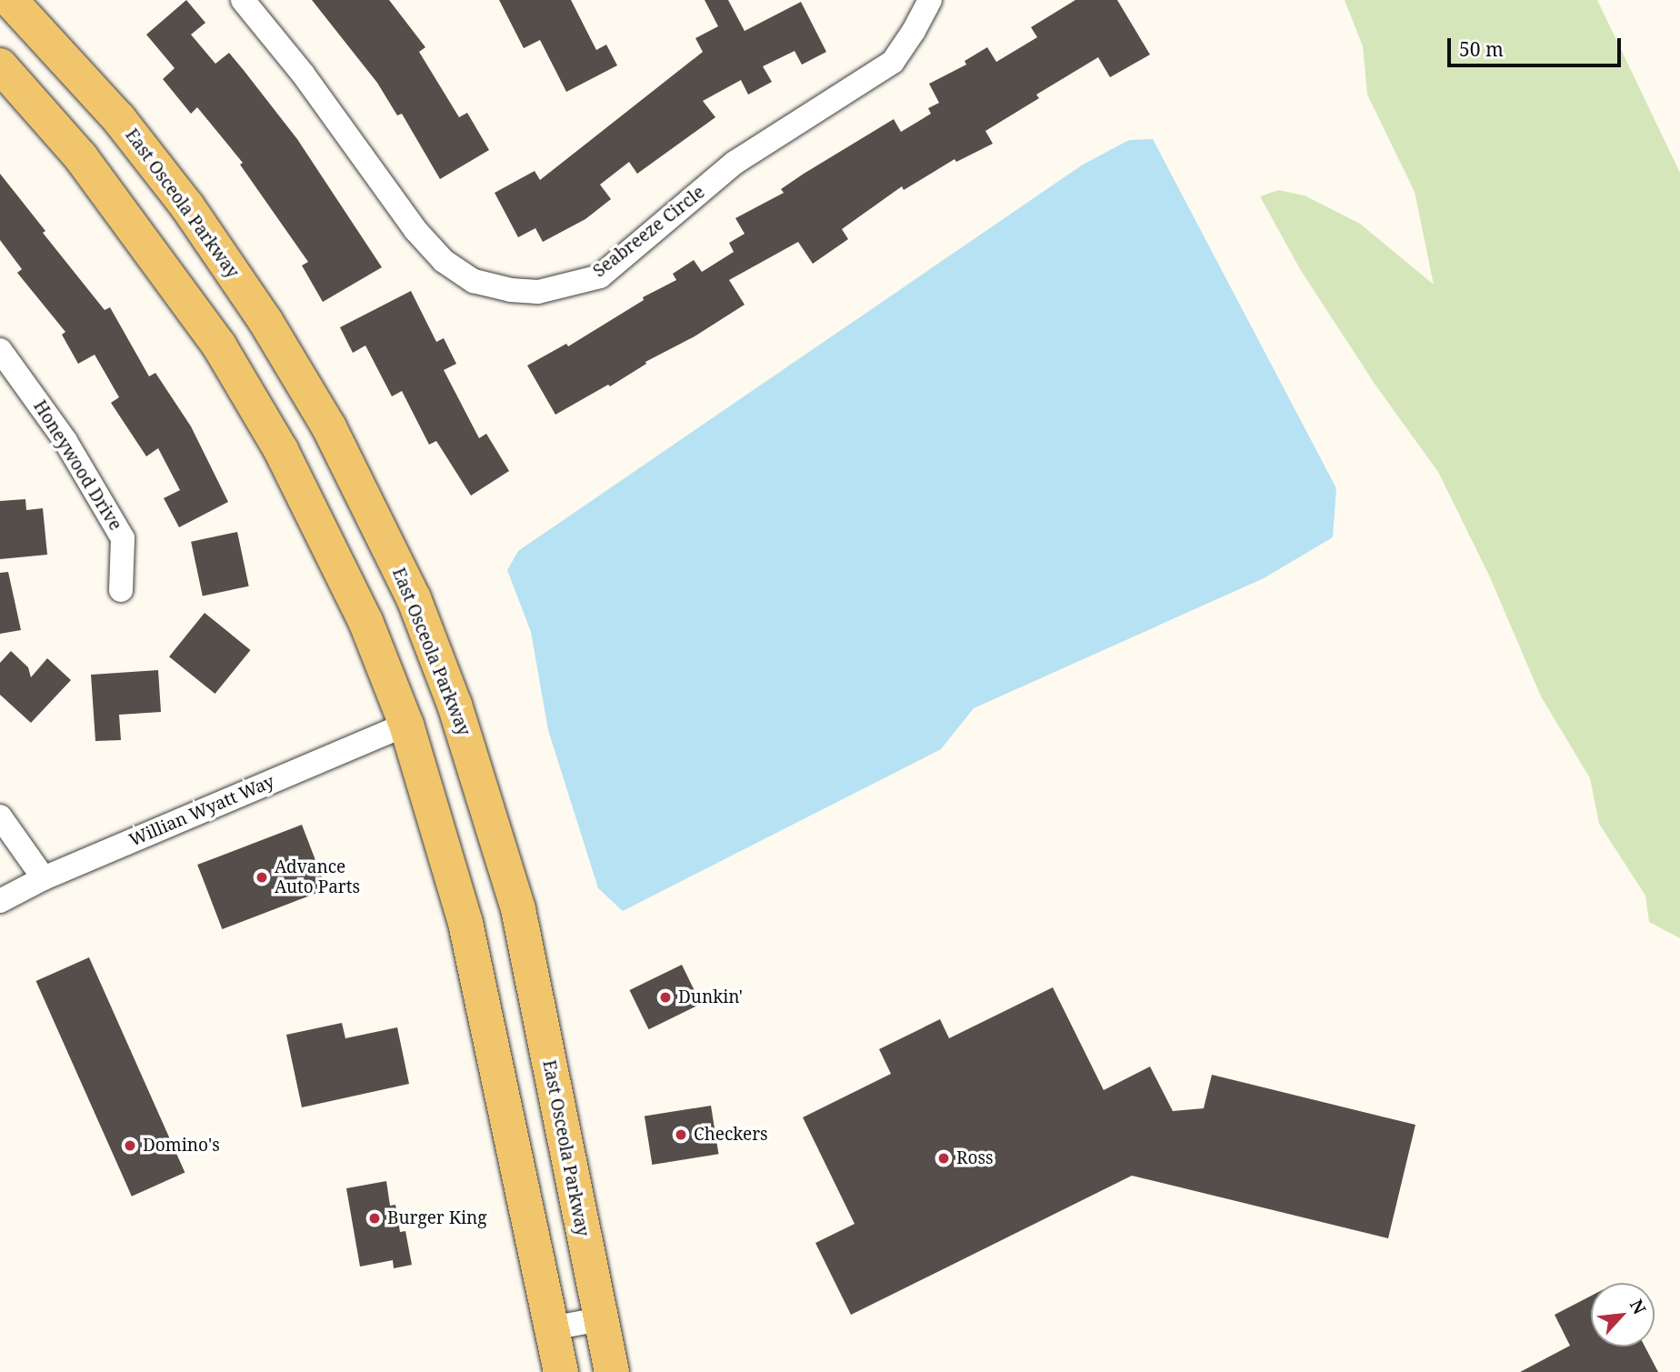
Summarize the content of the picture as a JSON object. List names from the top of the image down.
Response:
{
  "streets": {
    "main road": ["East Osceola Parkway"],
    "street": ["Seabreeze Circle", "Honeywood Drive", "Willian Wyatt Way"]
  },
  "places": [
    "Advance Auto Parts",
    "Dunkin'",
    "Checkers",
    "Domino's",
    "Ross",
    "Burger King"
  ],
  "scale_bar": "50 m",
  "north": "top right"
}
